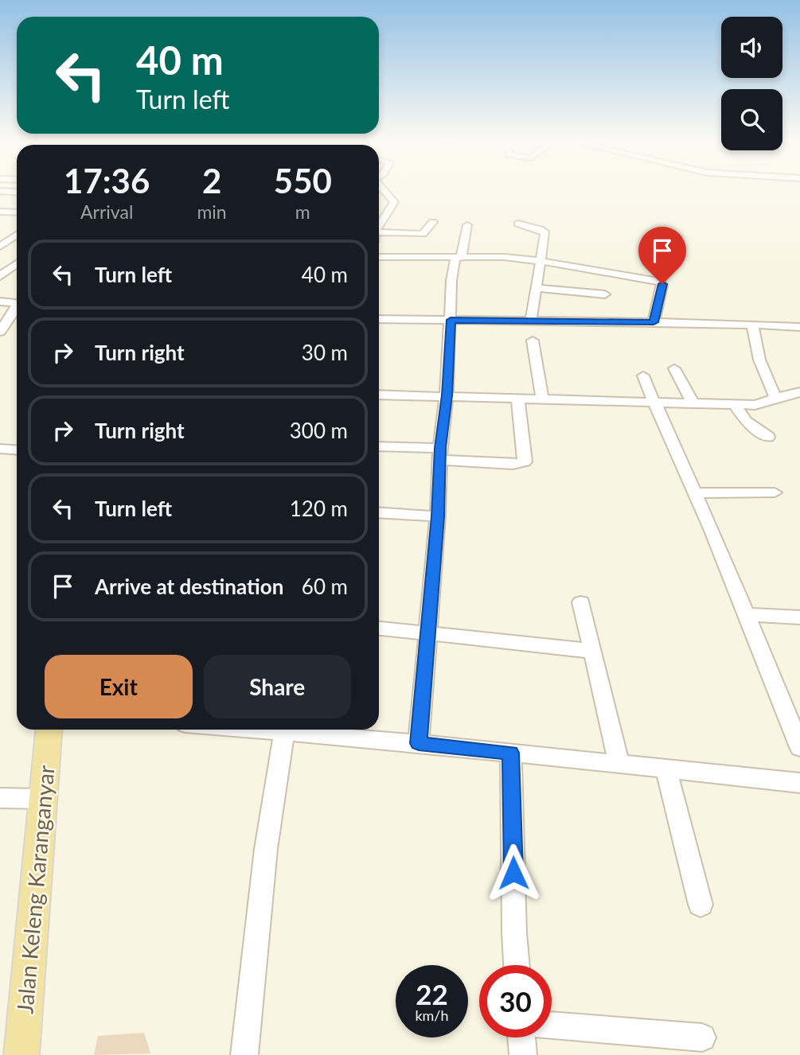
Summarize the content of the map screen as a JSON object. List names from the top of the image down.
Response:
{
  "streets": {
    "main road": ["Jalan Keleng Karanganyar"]
  },
  "page": {
    "turn": ["40 m", "Turn left"],
    "eta": [
      "17:36",
      "Arrival",
      "2",
      "min",
      "550",
      "m"
    ],
    "list": [
      {
        "name": "Turn left",
        "value": "40 m"
      },
      {
        "name": "Turn right",
        "value": "30 m"
      },
      {
        "name": "Turn right",
        "value": "300 m"
      },
      {
        "name": "Turn left",
        "value": "120 m"
      },
      {
        "name": "Arrive at destination",
        "value": "60 m"
      }
    ],
    "buttons": ["Exit", "Share"],
    "speed": "22 km/h",
    "limit": "30"
  }
}
